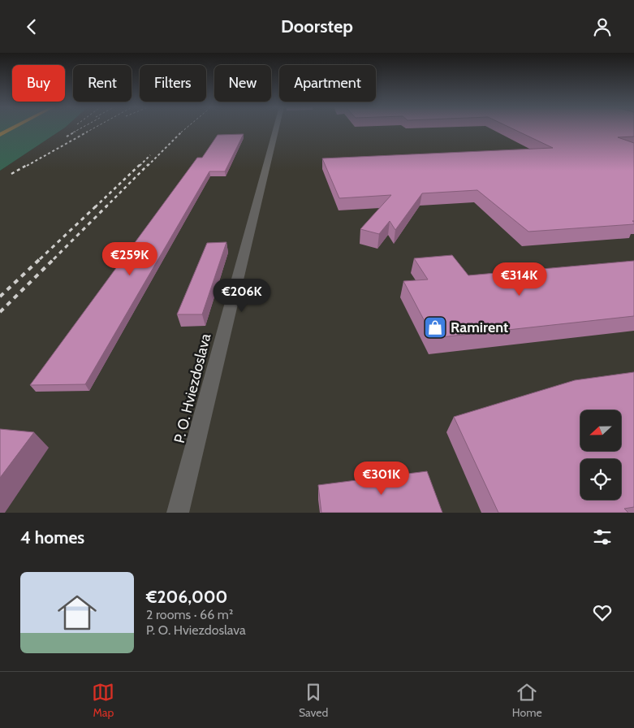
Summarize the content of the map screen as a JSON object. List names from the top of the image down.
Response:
{
  "streets": {
    "street": ["P. O. Hviezdoslava"]
  },
  "places": {
    "shop": ["Ramirent"]
  },
  "north": "left",
  "page": {
    "header": "Doorstep",
    "chip": [
      "Buy",
      "Rent",
      "Filters",
      "New",
      "Apartment"
    ],
    "price": [
      "€259K",
      "€314K",
      "€206K",
      "€301K"
    ],
    "heading": "4 homes",
    "list": [
      {
        "name": "€206,000",
        "note": "2 rooms · 66 m² · P. O. Hviezdoslava"
      }
    ],
    "tabs": ["Map", "Saved", "Home"]
  }
}
